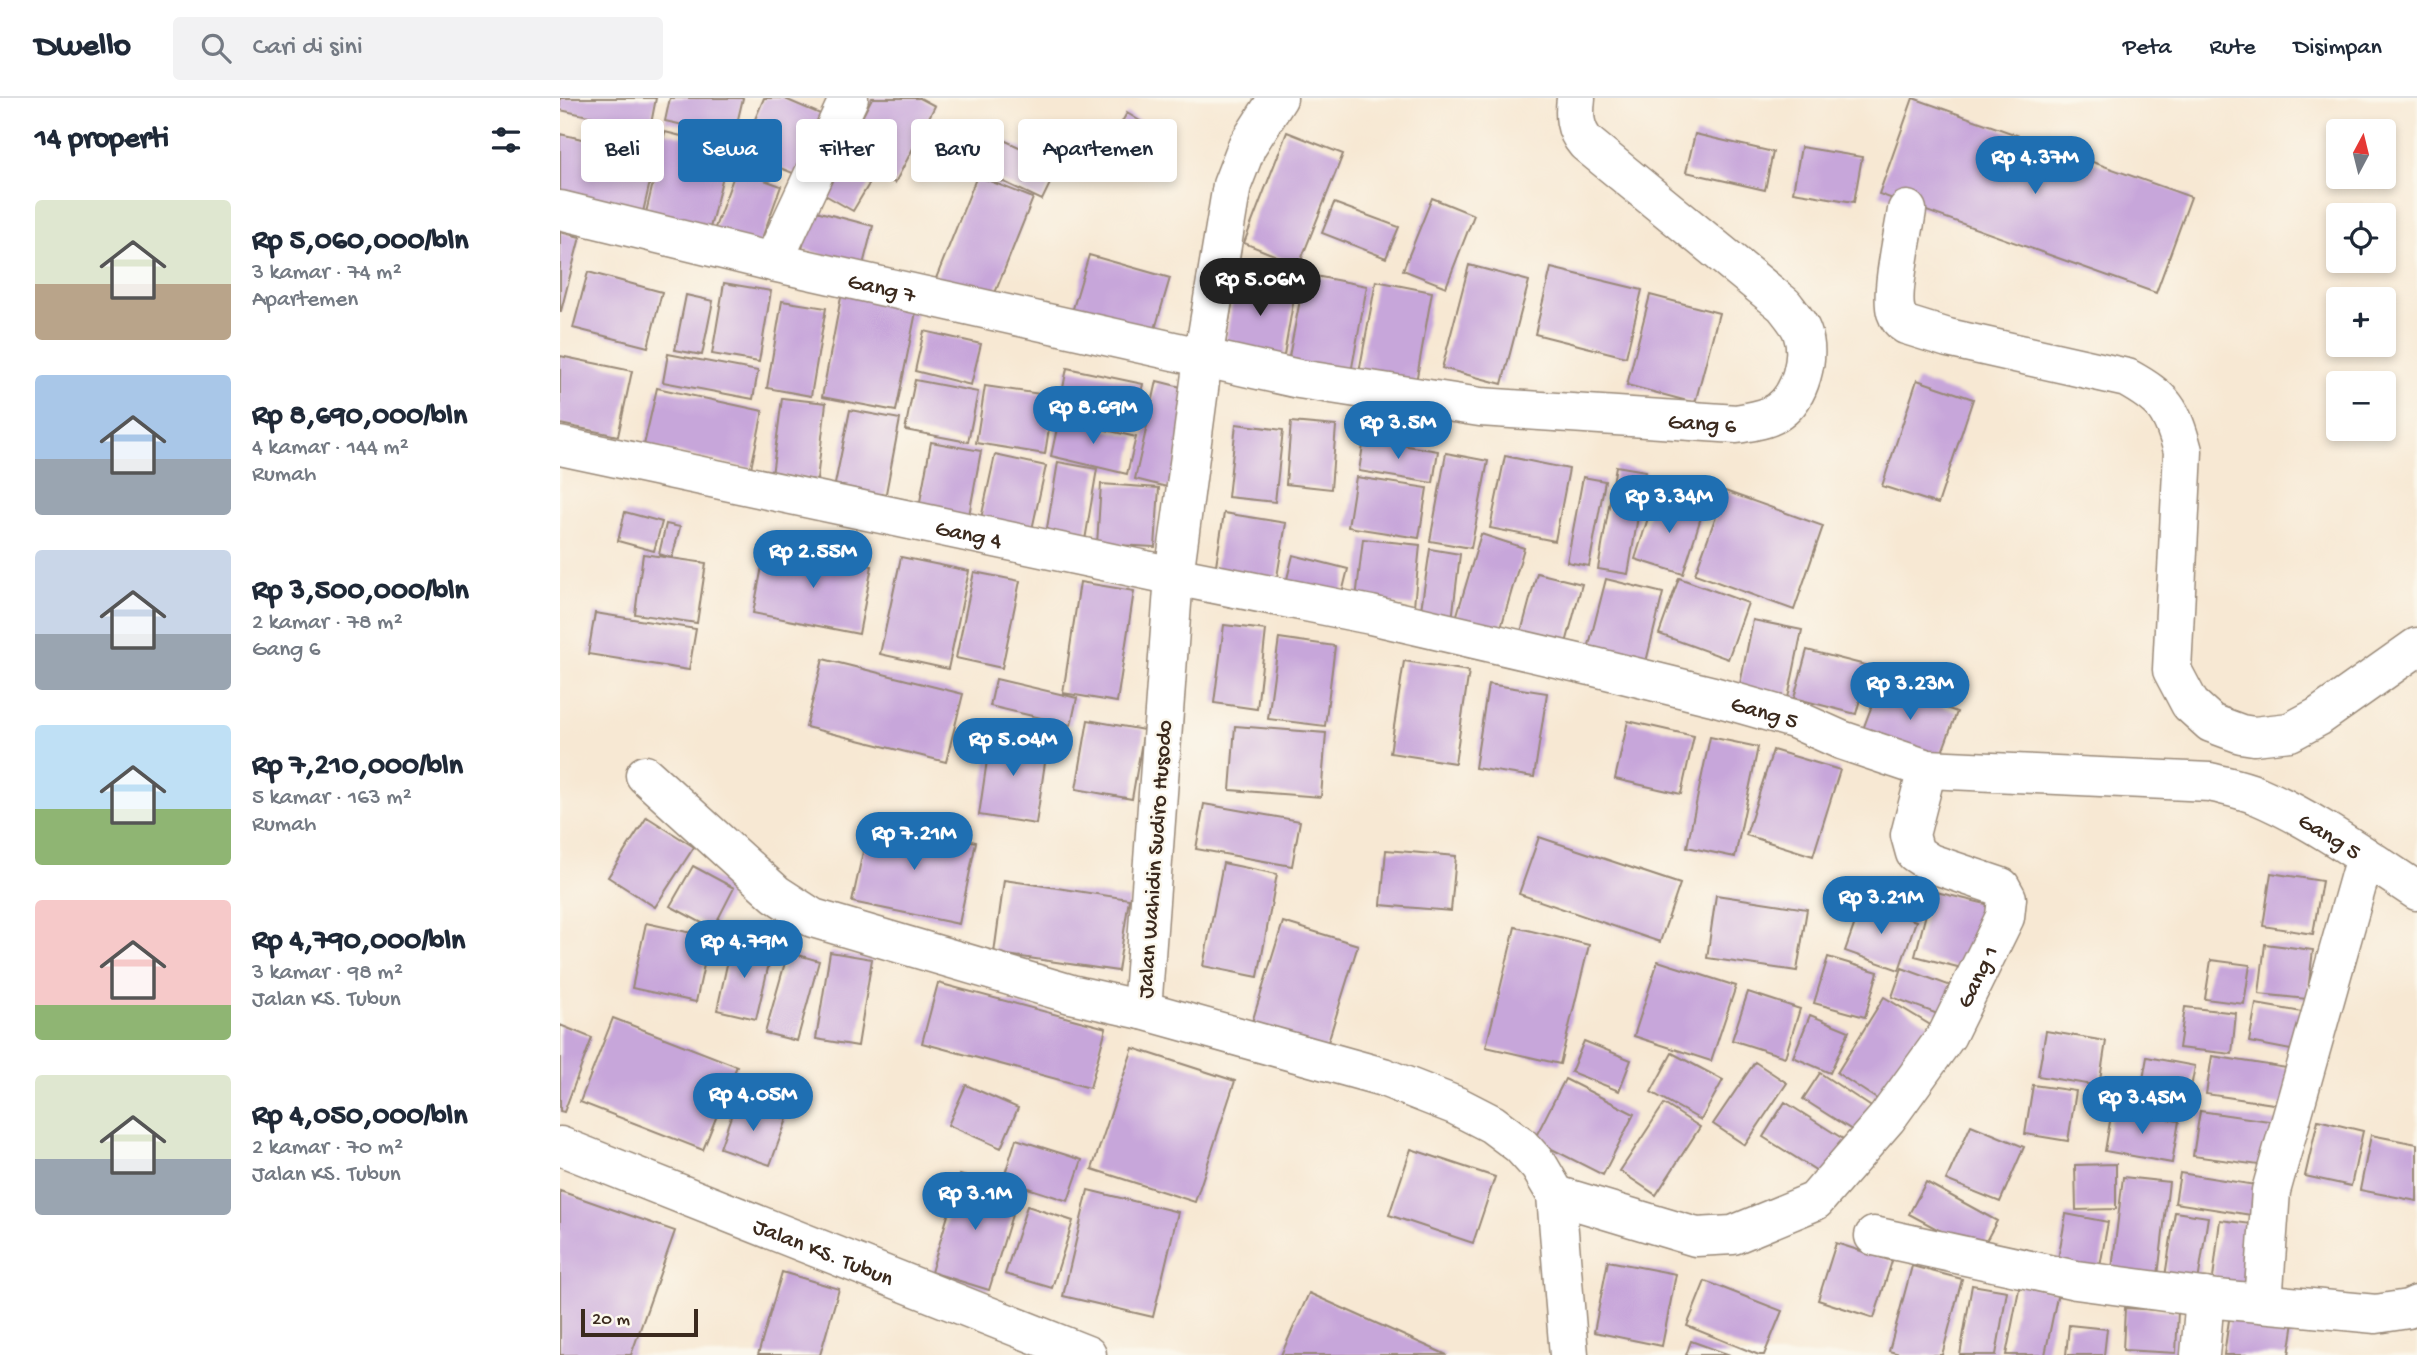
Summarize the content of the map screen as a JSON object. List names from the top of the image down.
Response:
{
  "streets": {
    "street": [
      "Gang 7",
      "Gang 6",
      "Gang 4",
      "Gang 5",
      "Jalan Wahidin Sudiro Husodo",
      "Gang 1",
      "Jalan KS. Tubun"
    ]
  },
  "crossings": [
    ["Gang 7", "Gang 6"],
    ["Gang 7", "Jalan Wahidin Sudiro Husodo"],
    ["Gang 6", "Jalan Wahidin Sudiro Husodo"],
    ["Gang 4", "Gang 5"],
    ["Gang 4", "Jalan Wahidin Sudiro Husodo"],
    ["Gang 5", "Jalan Wahidin Sudiro Husodo"],
    ["Gang 5", "Gang 1"],
    ["Jalan Wahidin Sudiro Husodo", "Gang 1"]
  ],
  "scale_bar": "20 m",
  "north": "top",
  "page": {
    "header": "Dwello",
    "search": "Cari di sini",
    "nav": ["Peta", "Rute", "Disimpan"],
    "heading": "14 properti",
    "map_buttons": ["+", "−"],
    "chip": [
      "Beli",
      "Sewa",
      "Filter",
      "Baru",
      "Apartemen"
    ],
    "price": [
      "Rp 4.37M",
      "Rp 5.06M",
      "Rp 8.69M",
      "Rp 3.5M",
      "Rp 3.34M",
      "Rp 2.55M",
      "Rp 3.23M",
      "Rp 5.04M",
      "Rp 7.21M",
      "Rp 3.21M",
      "Rp 4.79M",
      "Rp 4.05M",
      "Rp 3.45M",
      "Rp 3.1M"
    ],
    "list": [
      {
        "name": "Rp 5,060,000/bln",
        "note": "3 kamar · 74 m² · Apartemen"
      },
      {
        "name": "Rp 8,690,000/bln",
        "note": "4 kamar · 144 m² · Rumah"
      },
      {
        "name": "Rp 3,500,000/bln",
        "note": "2 kamar · 78 m² · Gang 6"
      },
      {
        "name": "Rp 7,210,000/bln",
        "note": "5 kamar · 163 m² · Rumah"
      },
      {
        "name": "Rp 4,790,000/bln",
        "note": "3 kamar · 98 m² · Jalan KS. Tubun"
      },
      {
        "name": "Rp 4,050,000/bln",
        "note": "2 kamar · 70 m² · Jalan KS. Tubun"
      }
    ],
    "scale": "20 m"
  }
}
